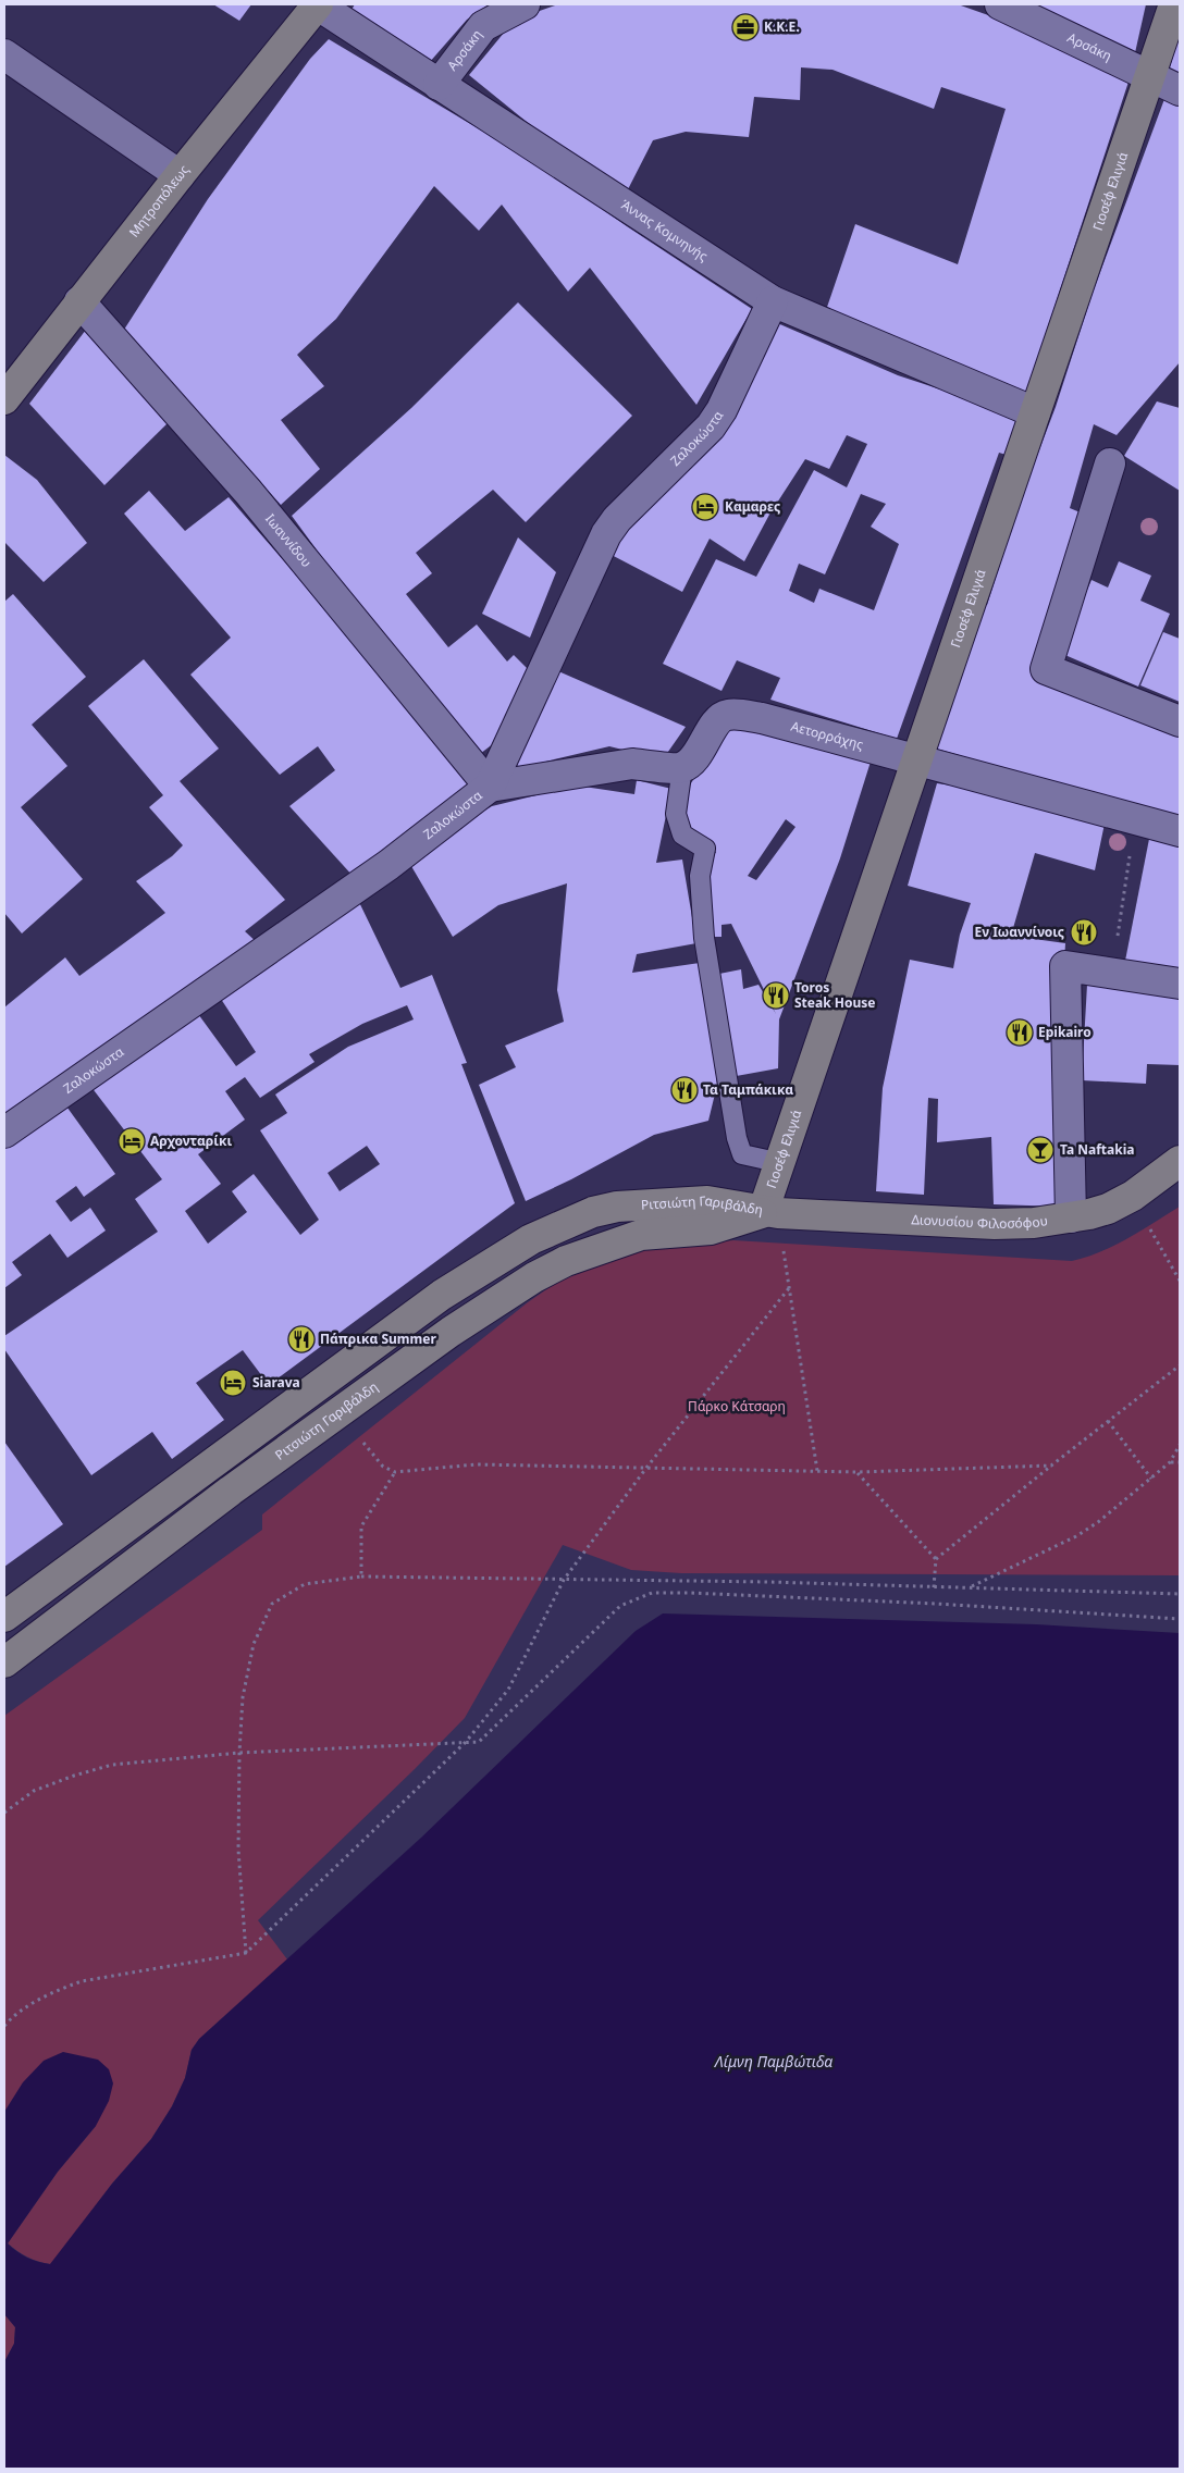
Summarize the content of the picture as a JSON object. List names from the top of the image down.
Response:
{
  "streets": {
    "main road": [
      "Γιοσέφ Ελιγιά",
      "Μητροπόλεως",
      "Ριτσιώτη Γαριβάλδη",
      "Διονυσίου Φιλοσόφου"
    ],
    "street": [
      "Αρσάκη",
      "Άννας Κομνηνής",
      "Ζαλοκώστα",
      "Ιωαννίδου",
      "Αετορράχης"
    ]
  },
  "crossings": [
    ["Αρσάκη", "Γιοσέφ Ελιγιά"],
    ["Αρσάκη", "Άννας Κομνηνής"],
    ["Γιοσέφ Ελιγιά", "Άννας Κομνηνής"],
    ["Γιοσέφ Ελιγιά", "Αετορράχης"],
    ["Γιοσέφ Ελιγιά", "Ριτσιώτη Γαριβάλδη"],
    ["Γιοσέφ Ελιγιά", "Διονυσίου Φιλοσόφου"],
    ["Μητροπόλεως", "Άννας Κομνηνής"],
    ["Μητροπόλεως", "Ιωαννίδου"],
    ["Άννας Κομνηνής", "Ζαλοκώστα"],
    ["Ζαλοκώστα", "Ιωαννίδου"],
    ["Ριτσιώτη Γαριβάλδη", "Διονυσίου Φιλοσόφου"]
  ],
  "water": ["Λίμνη Παμβώτιδα"],
  "parks": ["Πάρκο Κάτσαρη"],
  "places": {
    "office": ["Κ.Κ.Ε."],
    "hotel": ["Καμαρες", "Αρχονταρίκι", "Siarava"],
    "restaurant": [
      "Εν Ιωαννίνοις",
      "Toros Steak House",
      "Epikairo",
      "Τα Ταμπάκικα",
      "Πάπρικα Summer"
    ],
    "bar": ["Ta Naftakia"]
  }
}
